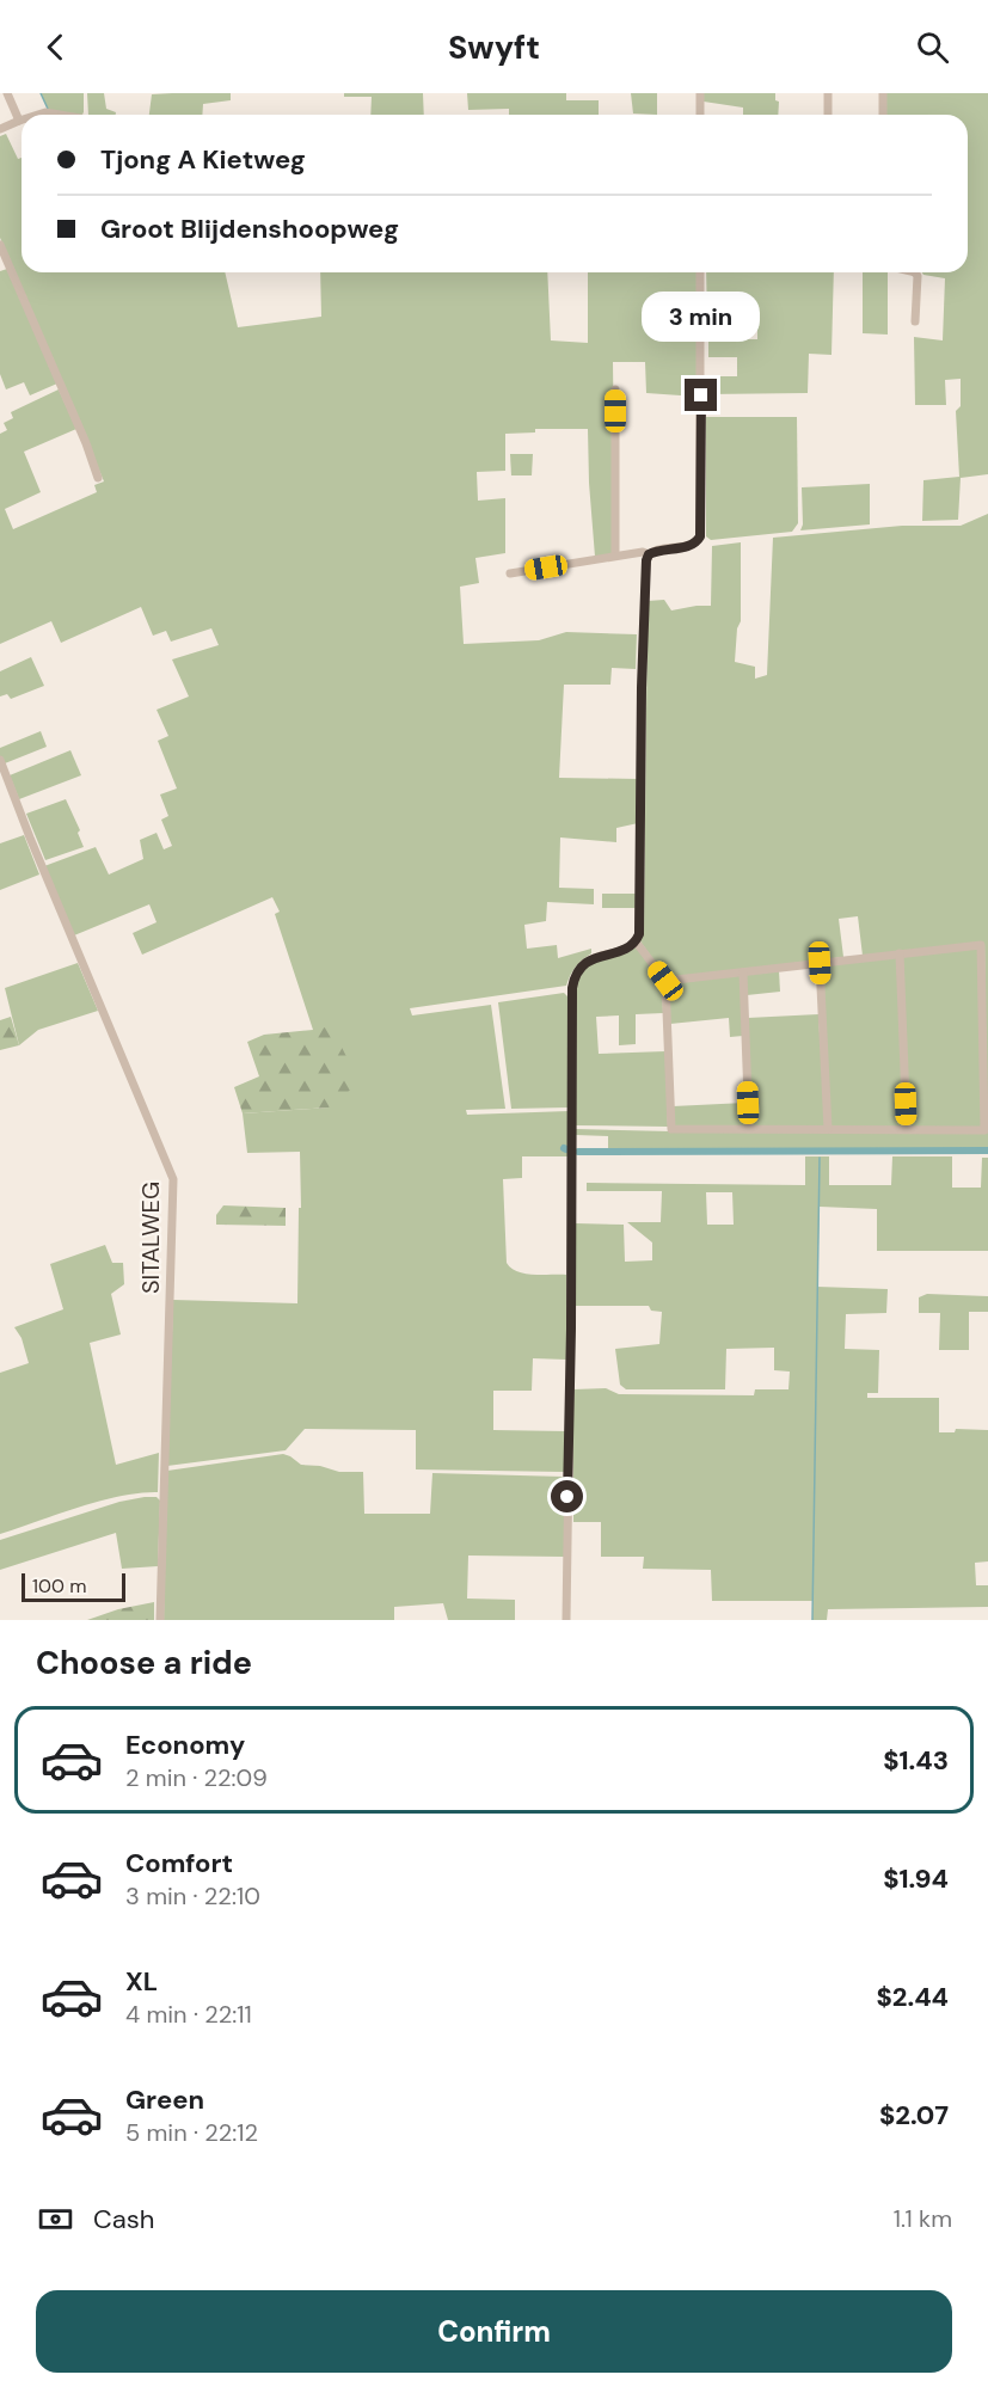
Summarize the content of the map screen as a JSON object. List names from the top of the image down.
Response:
{
  "streets": {
    "street": ["SITALWEG"]
  },
  "scale_bar": "100 m",
  "page": {
    "header": "Swyft",
    "banner": ["Tjong A Kietweg", "Groot Blijdenshoopweg"],
    "bubble": "3 min",
    "scale": "100 m",
    "heading": "Choose a ride",
    "list": [
      {
        "name": "Economy",
        "note": "2 min · 22:09",
        "value": "$1.43"
      },
      {
        "name": "Comfort",
        "note": "3 min · 22:10",
        "value": "$1.94"
      },
      {
        "name": "XL",
        "note": "4 min · 22:11",
        "value": "$2.44"
      },
      {
        "name": "Green",
        "note": "5 min · 22:12",
        "value": "$2.07"
      }
    ],
    "pay": ["Cash", "1.1 km"],
    "buttons": "Confirm"
  }
}
